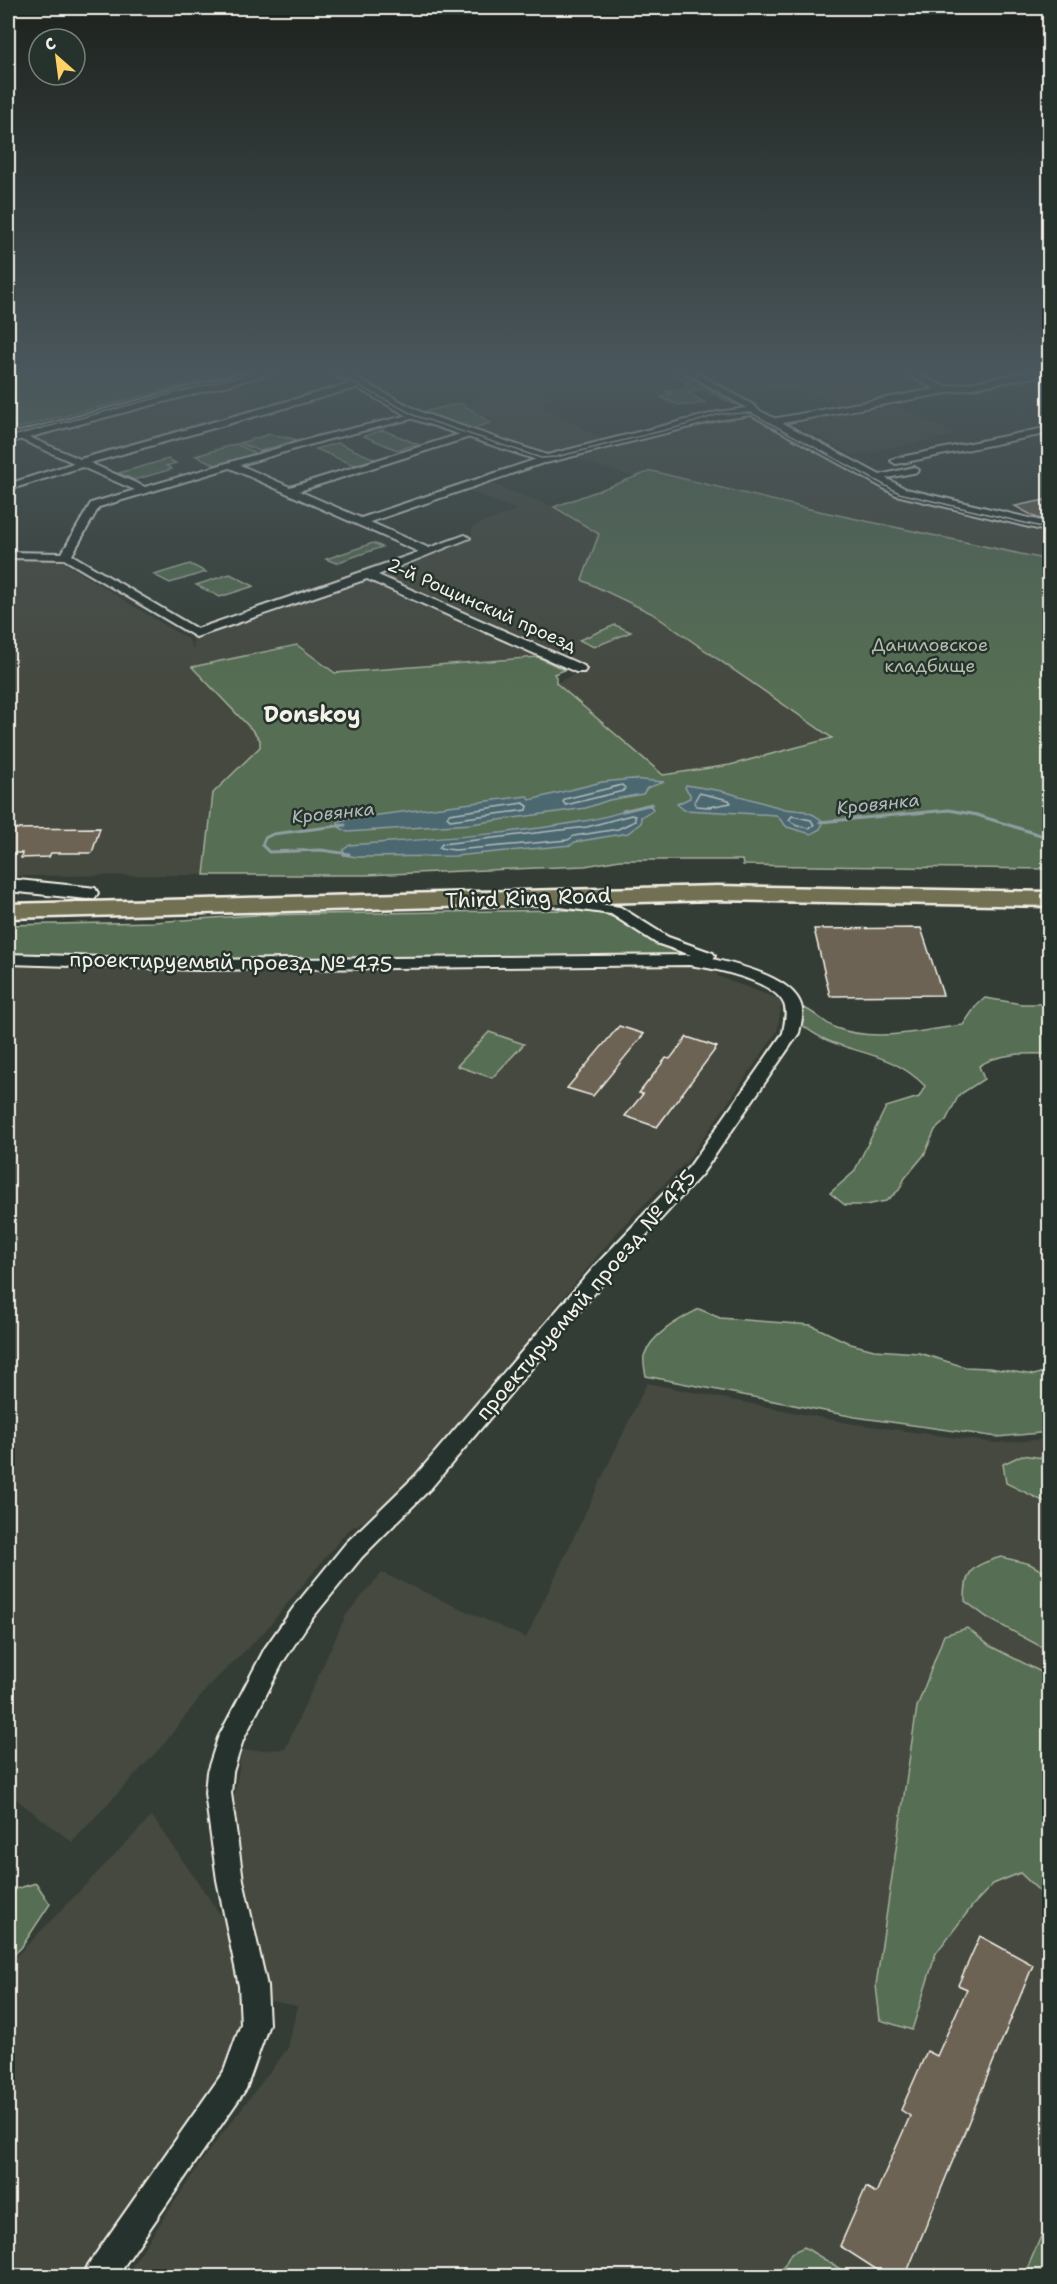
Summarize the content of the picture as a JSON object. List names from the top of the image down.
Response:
{
  "streets": {
    "main road": ["Third Ring Road"],
    "street": ["2-й Рощинский проезд", "проектируемый проезд № 475"]
  },
  "districts": ["Donskoy"],
  "water": ["Кровянка"],
  "parks": ["Даниловское кладбище"],
  "north": "top left"
}
